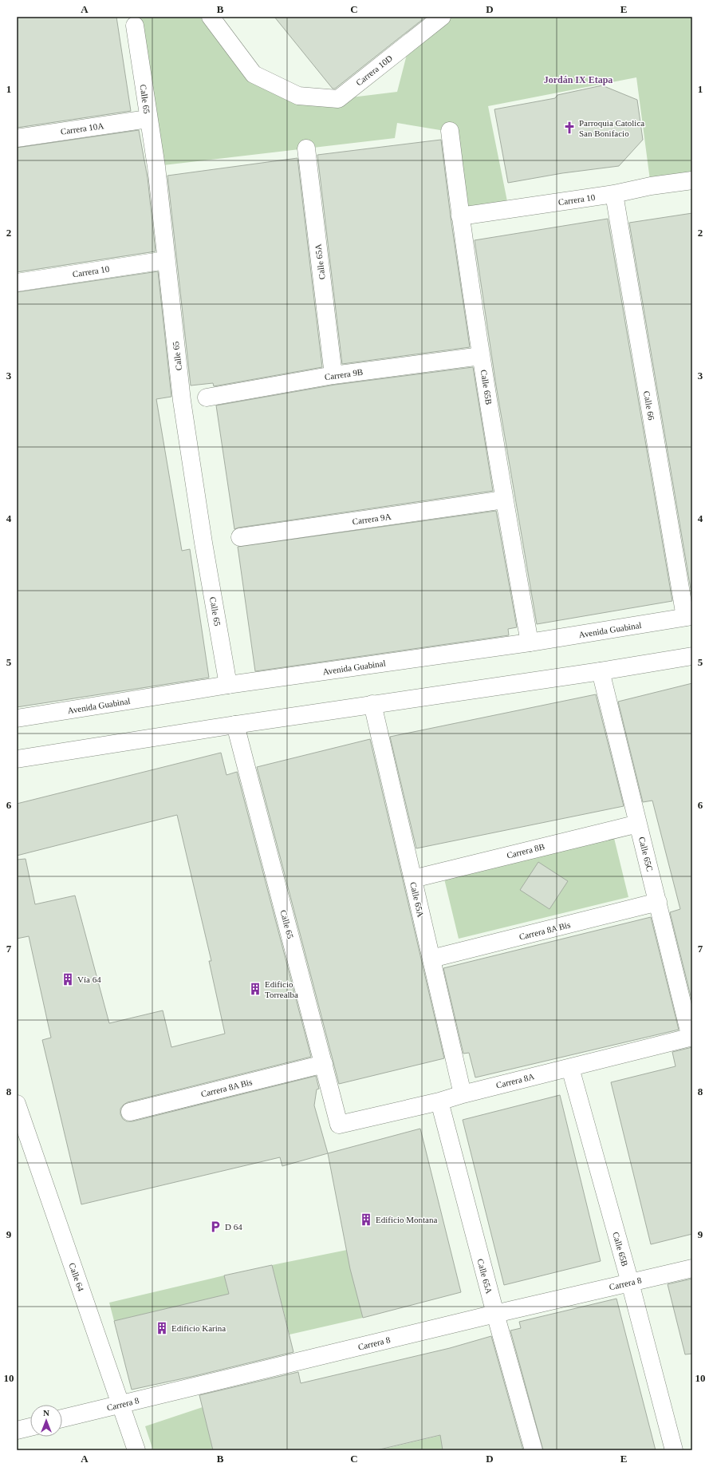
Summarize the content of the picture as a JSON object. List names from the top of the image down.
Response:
{
  "streets": {
    "street": [
      "Carrera 10D",
      "Calle 65",
      "Carrera 10A",
      "Carrera 10",
      "Calle 65A",
      "Carrera 9B",
      "Calle 65B",
      "Calle 66",
      "Carrera 9A",
      "Avenida Guabinal",
      "Carrera 8B",
      "Calle 65C",
      "Carrera 8A Bis",
      "Carrera 8A",
      "Calle 64",
      "Carrera 8"
    ]
  },
  "crossings": [
    ["Calle 65", "Carrera 10A"],
    ["Calle 65", "Carrera 10"],
    ["Calle 65", "Avenida Guabinal"],
    ["Calle 65", "Carrera 8A Bis"],
    ["Calle 65", "Carrera 8A"],
    ["Carrera 10", "Calle 65B"],
    ["Carrera 10", "Calle 66"],
    ["Calle 65A", "Carrera 9B"],
    ["Calle 65A", "Carrera 8B"],
    ["Calle 65A", "Carrera 8A Bis"],
    ["Calle 65A", "Carrera 8A"],
    ["Calle 65A", "Carrera 8"],
    ["Carrera 9B", "Calle 65B"],
    ["Calle 65B", "Carrera 9A"],
    ["Calle 65B", "Avenida Guabinal"],
    ["Calle 65B", "Carrera 8A"],
    ["Calle 65B", "Carrera 8"],
    ["Calle 66", "Avenida Guabinal"],
    ["Carrera 8B", "Calle 65C"],
    ["Calle 65C", "Carrera 8A Bis"],
    ["Calle 65C", "Carrera 8A"],
    ["Calle 64", "Carrera 8"]
  ],
  "districts": ["Jordán IX Etapa"],
  "places": {
    "church": ["Parroquia Catolica San Bonifacio"],
    "building": [
      "Vía 64",
      "Edificio Torrealba",
      "Edificio Montana",
      "Edificio Karina"
    ],
    "parking": ["D 64"]
  },
  "north": "top",
  "grid": {
    "columns": [
      "A",
      "B",
      "C",
      "D",
      "E"
    ],
    "rows": [
      "1",
      "2",
      "3",
      "4",
      "5",
      "6",
      "7",
      "8",
      "9",
      "10"
    ]
  }
}
